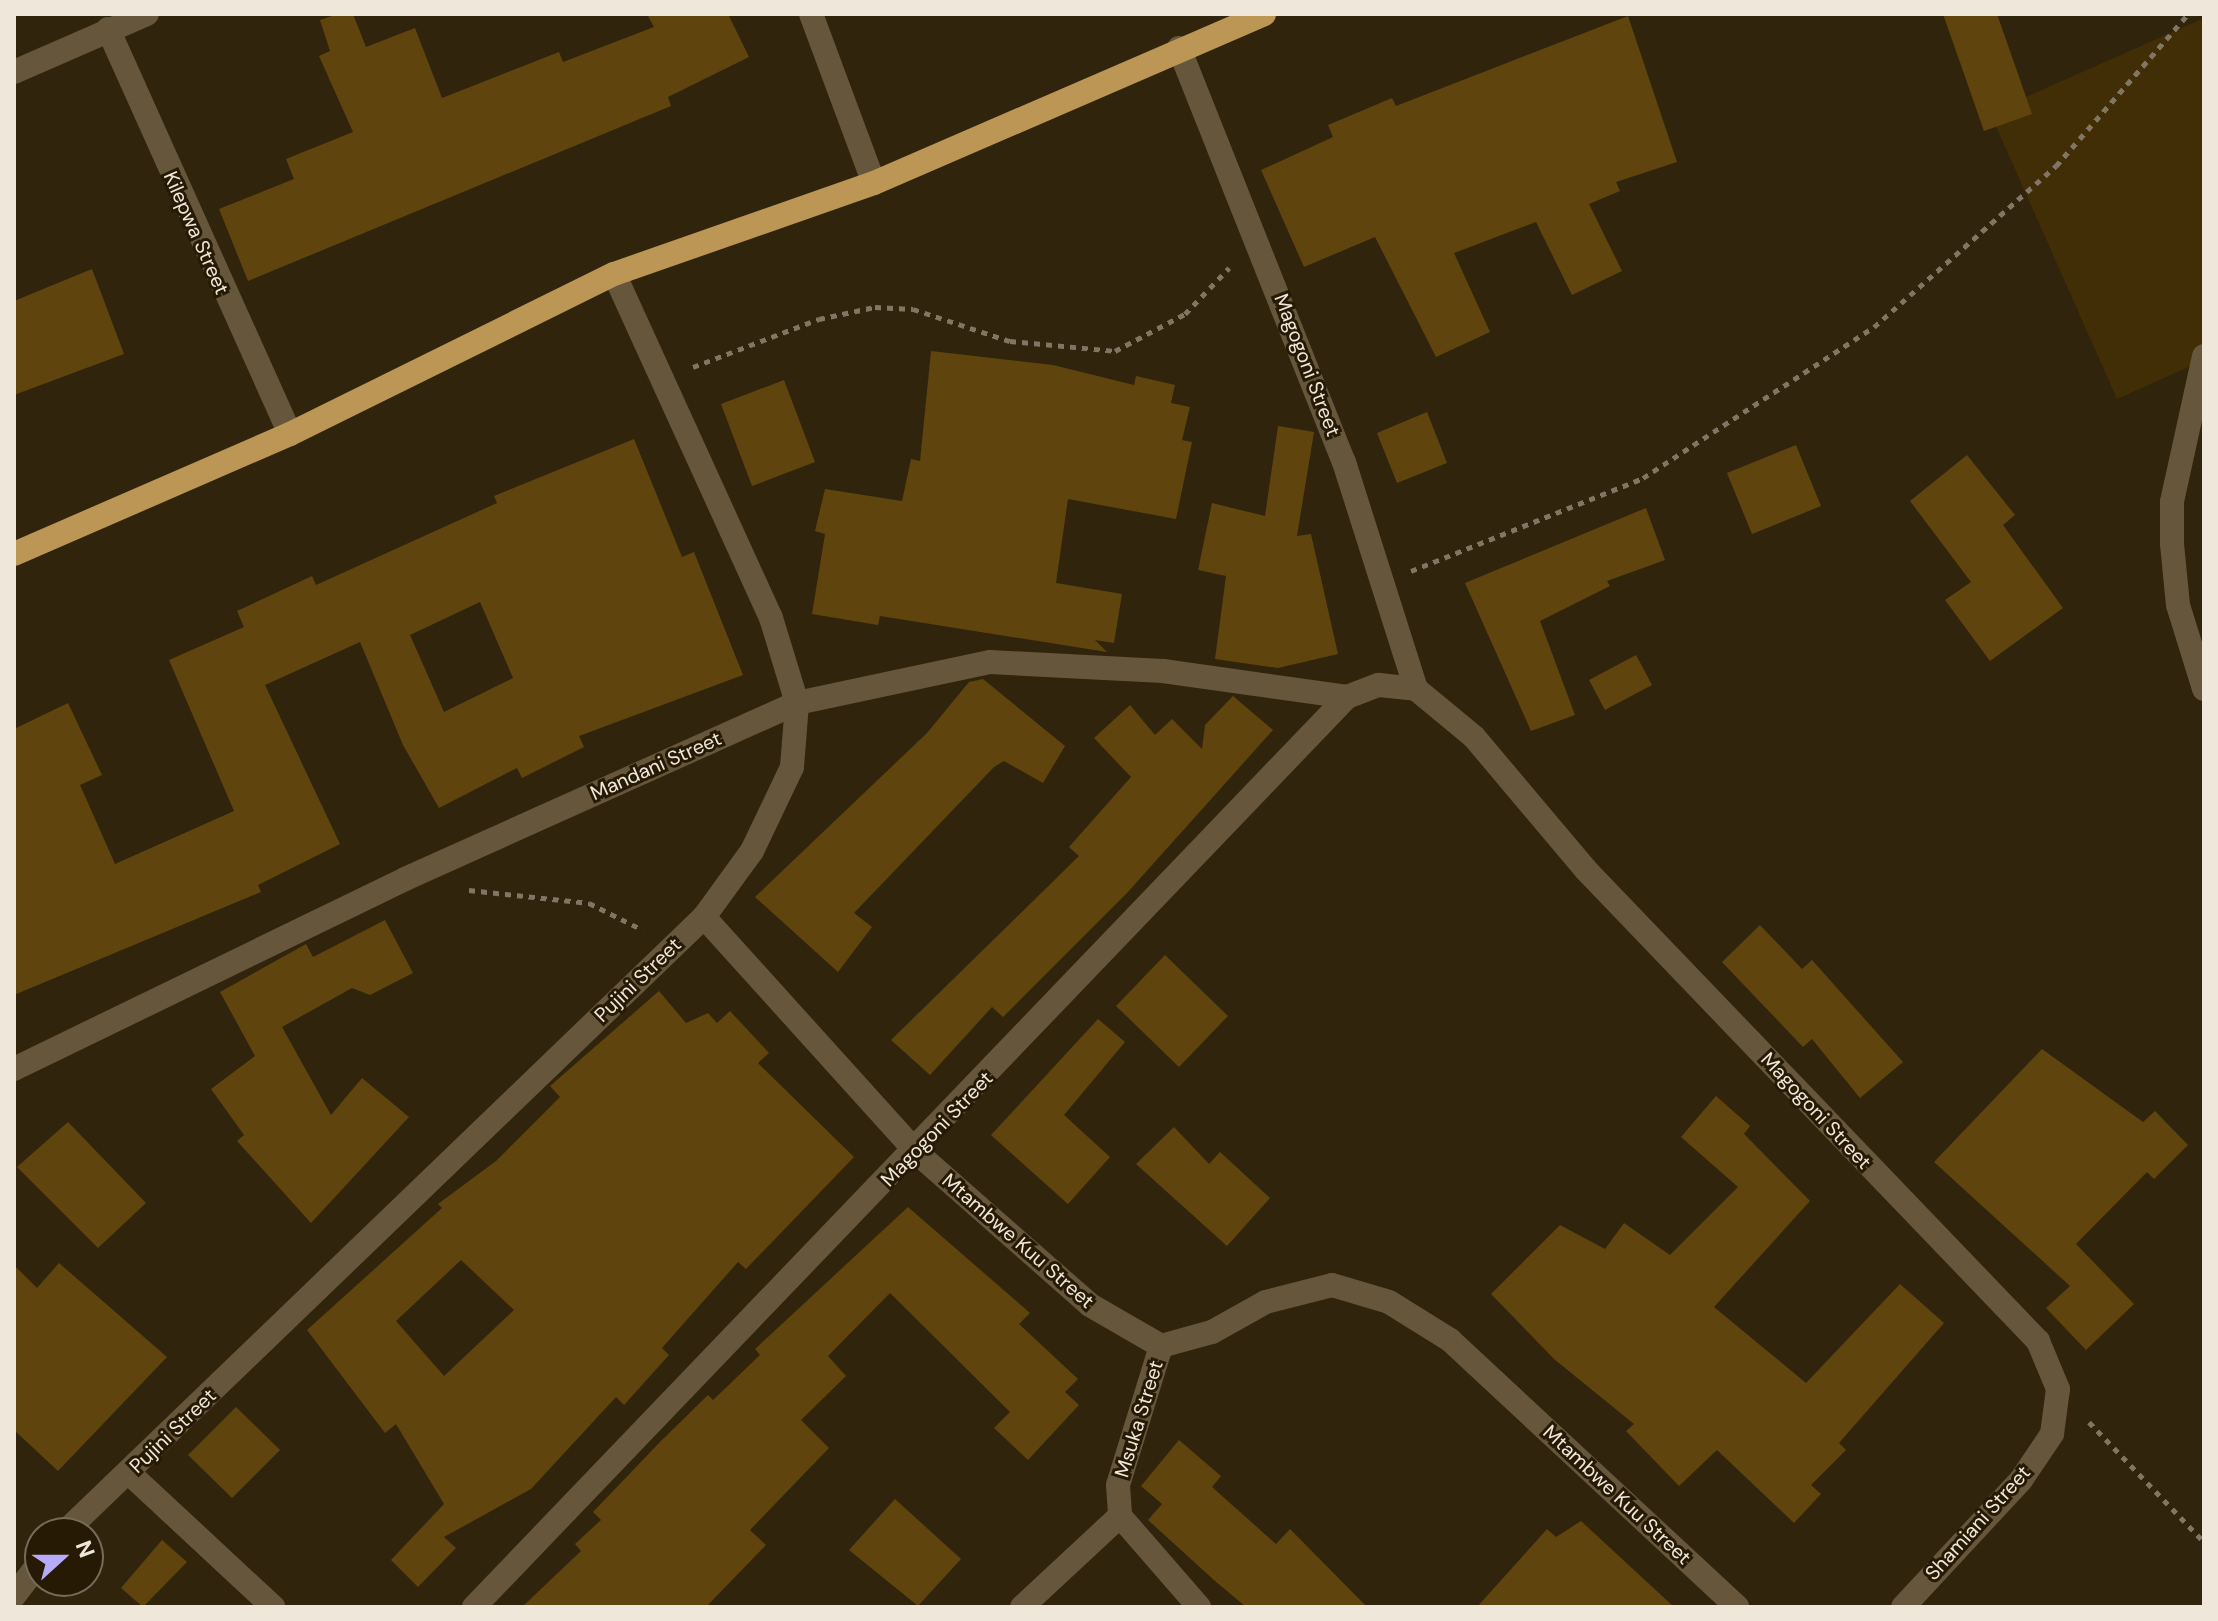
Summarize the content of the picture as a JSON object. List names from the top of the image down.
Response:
{
  "streets": {
    "street": [
      "Kilepwa Street",
      "Magogoni Street",
      "Mandani Street",
      "Pujini Street",
      "Mtambwe Kuu Street",
      "Msuka Street",
      "Shamiani Street"
    ]
  },
  "crossings": [
    ["Magogoni Street", "Mandani Street"],
    ["Magogoni Street", "Mtambwe Kuu Street"],
    ["Magogoni Street", "Shamiani Street"],
    ["Mandani Street", "Pujini Street"],
    ["Pujini Street", "Mtambwe Kuu Street"],
    ["Mtambwe Kuu Street", "Msuka Street"]
  ],
  "north": "right"
}
